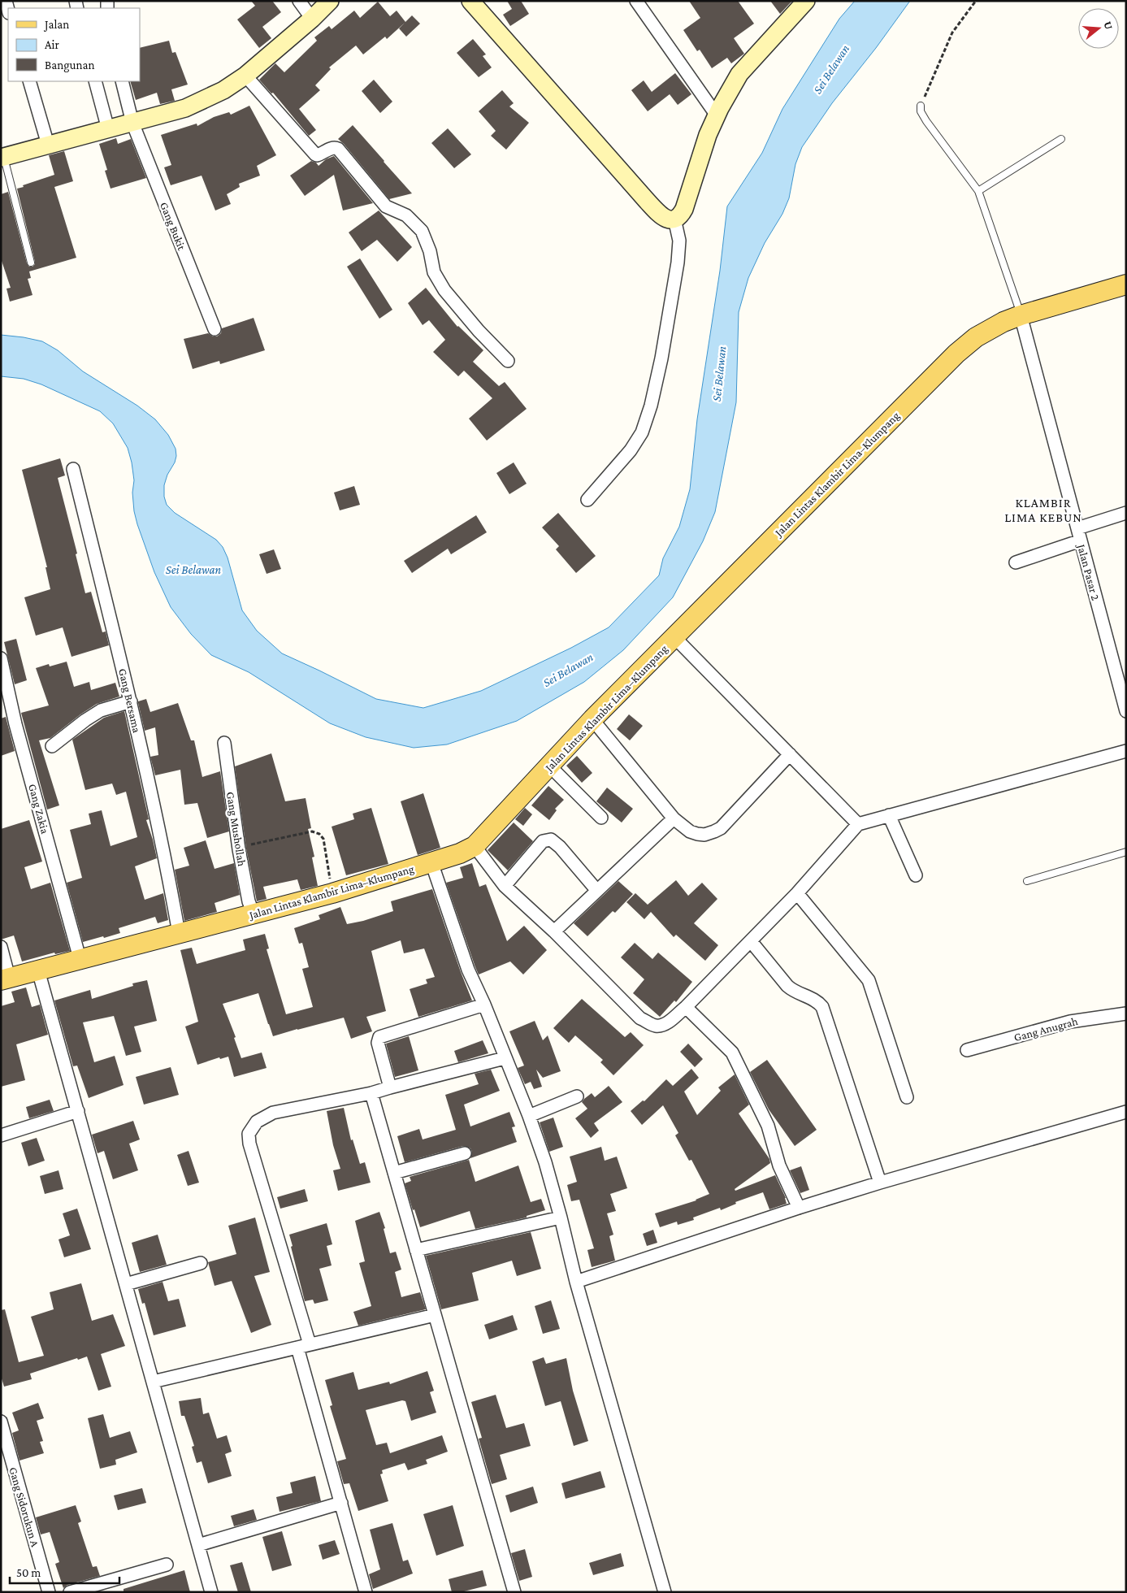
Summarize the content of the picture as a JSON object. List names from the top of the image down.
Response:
{
  "streets": {
    "main road": ["Jalan Lintas Klambir Lima–Klumpang"],
    "street": [
      "Gang Bukit",
      "Jalan Pasar 2",
      "Gang Bersama",
      "Gang Zakia",
      "Gang Mushollah",
      "Gang Anugrah",
      "Gang Sidorukun A"
    ]
  },
  "crossings": [
    ["Jalan Lintas Klambir Lima–Klumpang", "Jalan Pasar 2"],
    ["Jalan Lintas Klambir Lima–Klumpang", "Gang Bersama"],
    ["Jalan Lintas Klambir Lima–Klumpang", "Gang Zakia"],
    ["Jalan Lintas Klambir Lima–Klumpang", "Gang Mushollah"]
  ],
  "districts": ["KLAMBIR LIMA KEBUN"],
  "water": ["Sei Belawan"],
  "legend": ["Jalan", "Air", "Bangunan"],
  "scale_bar": "50 m",
  "north": "right"
}
